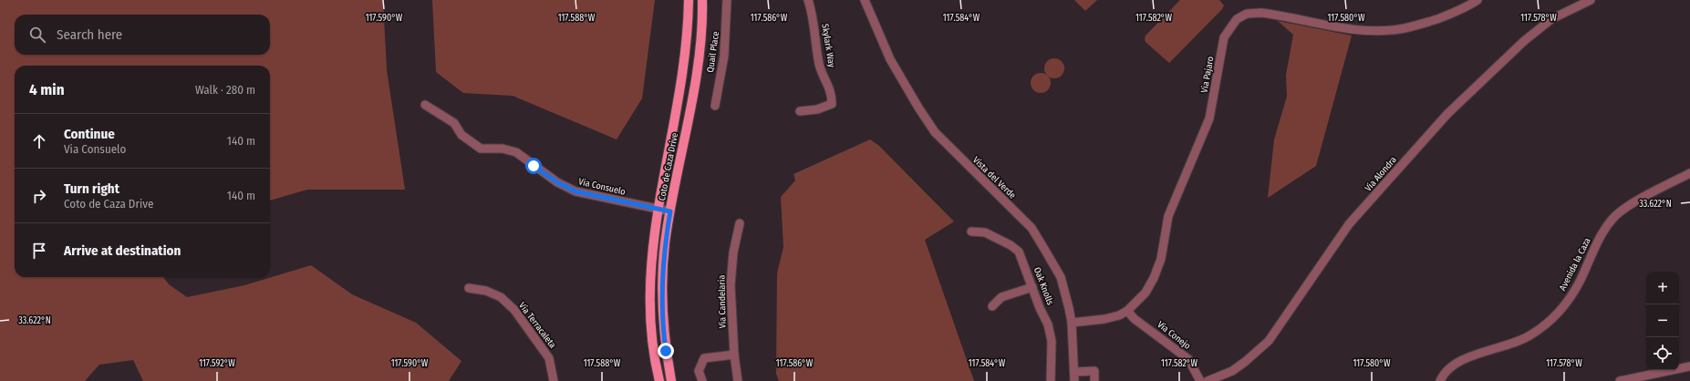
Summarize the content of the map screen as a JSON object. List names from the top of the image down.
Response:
{
  "streets": {
    "main road": ["Coto de Caza Drive"],
    "street": [
      "Skylark Way",
      "Quail Place",
      "Via Pajaro",
      "Via Alondra",
      "Vista del Verde",
      "Via Consuelo",
      "Avenida la Caza",
      "Oak Knolls",
      "Via Candelaria",
      "Via Terracaleta",
      "Via Conejo"
    ]
  },
  "crossings": [
    ["Via Pajaro", "Vista del Verde"],
    ["Via Pajaro", "Via Conejo"],
    ["Coto de Caza Drive", "Via Consuelo"]
  ],
  "page": {
    "search": "Search here",
    "heading": ["4 min", "Walk · 280 m"],
    "list": [
      ["Continue", "Via Consuelo", "140 m"],
      ["Turn right", "Coto de Caza Drive", "140 m"],
      "Arrive at destination"
    ],
    "map_buttons": ["+", "−"]
  },
  "coordinates": [
    "117.590°W",
    "117.588°W",
    "117.586°W",
    "117.584°W",
    "117.582°W",
    "117.580°W",
    "117.578°W",
    "33.622°N",
    "117.592°W"
  ]
}
